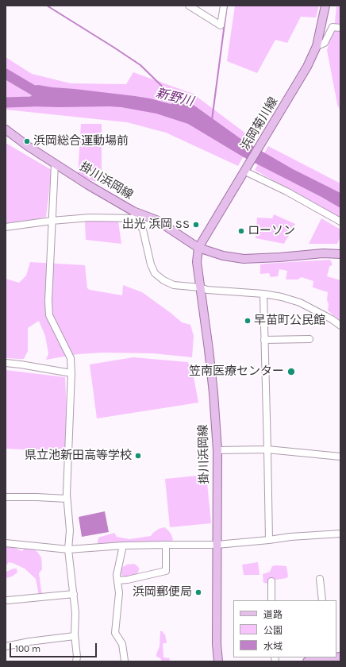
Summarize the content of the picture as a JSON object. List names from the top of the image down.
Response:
{
  "streets": {
    "main road": ["浜岡菊川線", "掛川浜岡線"]
  },
  "crossings": [
    ["浜岡菊川線", "掛川浜岡線"]
  ],
  "water": ["新野川"],
  "places": [
    "浜岡総合運動場前",
    "出光 浜岡 SS",
    "ローソン",
    "早苗町公民館",
    "笠南医療センター",
    "県立池新田高等学校",
    "浜岡郵便局"
  ],
  "legend": ["道路", "公園", "水域"],
  "scale_bar": "100 m"
}
